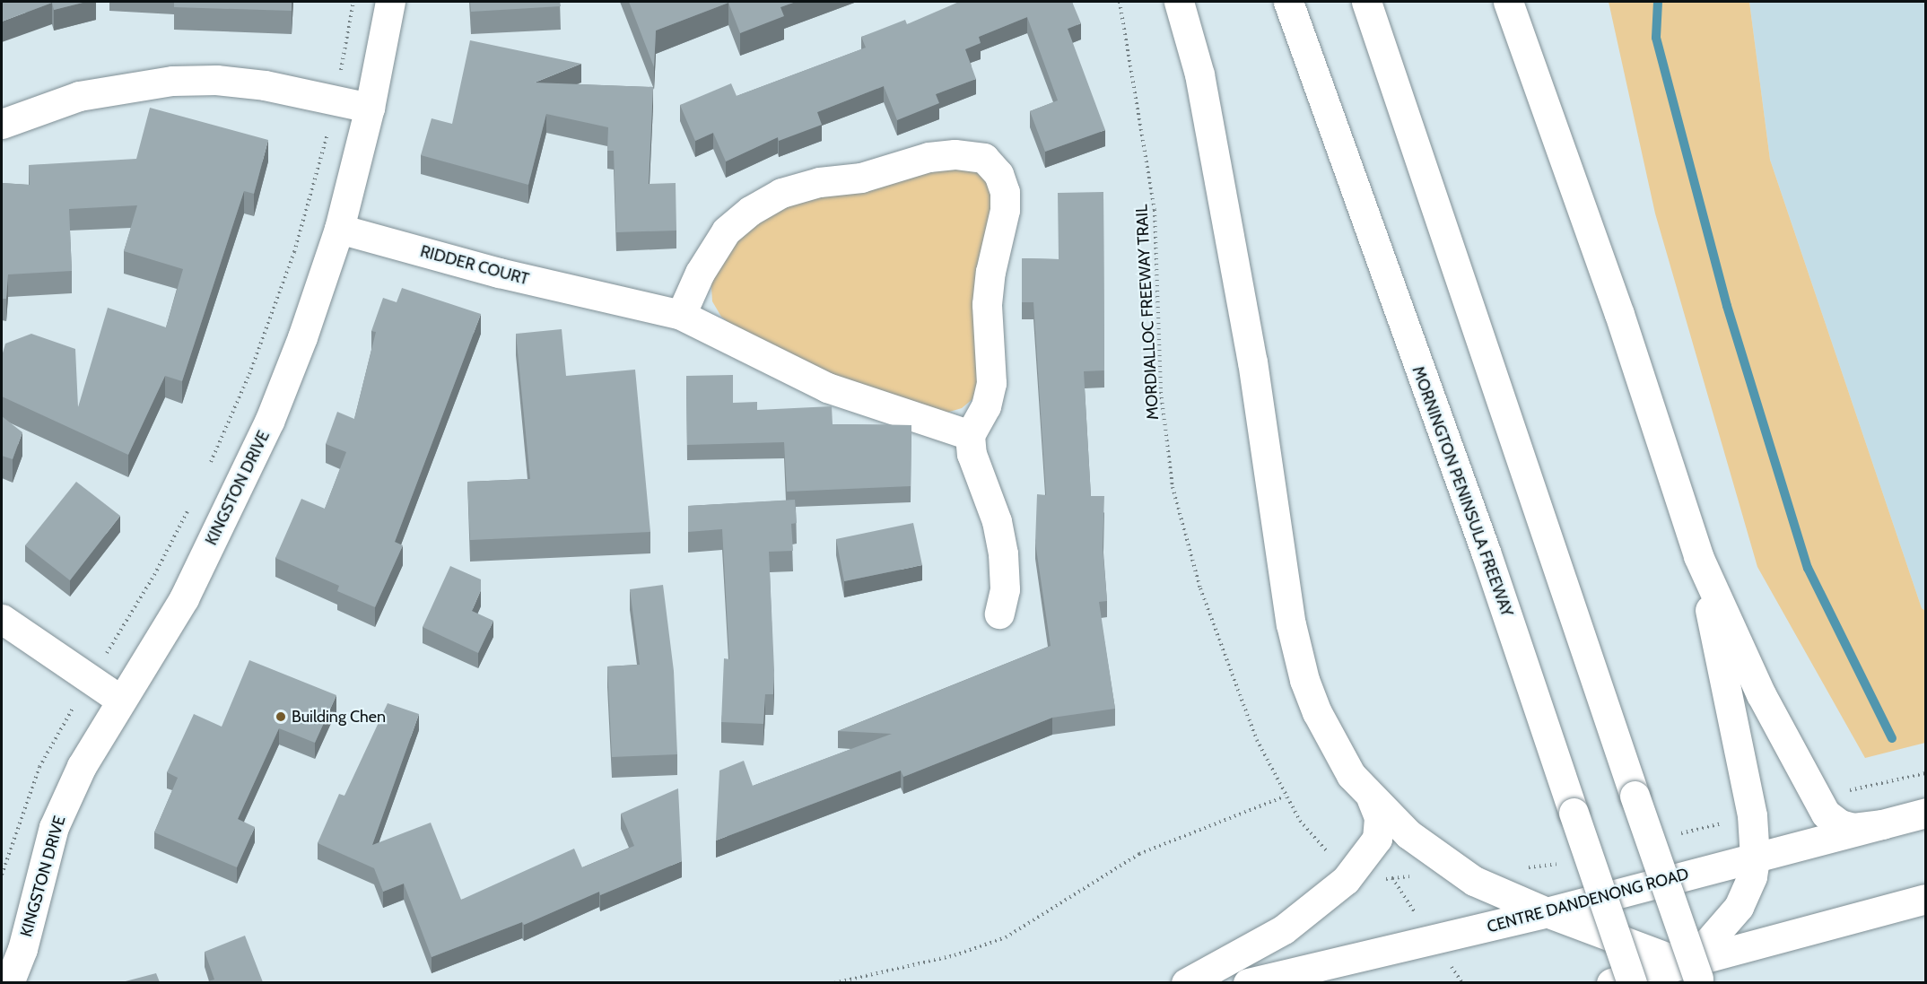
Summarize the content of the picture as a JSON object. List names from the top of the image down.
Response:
{
  "streets": {
    "main road": [
      "RIDDER COURT",
      "KINGSTON DRIVE",
      "MORNINGTON PENINSULA FREEWAY",
      "CENTRE DANDENONG ROAD"
    ],
    "path": ["MORDIALLOC FREEWAY TRAIL"]
  },
  "crossings": [
    ["RIDDER COURT", "KINGSTON DRIVE"]
  ],
  "places": ["Building Chen"]
}
